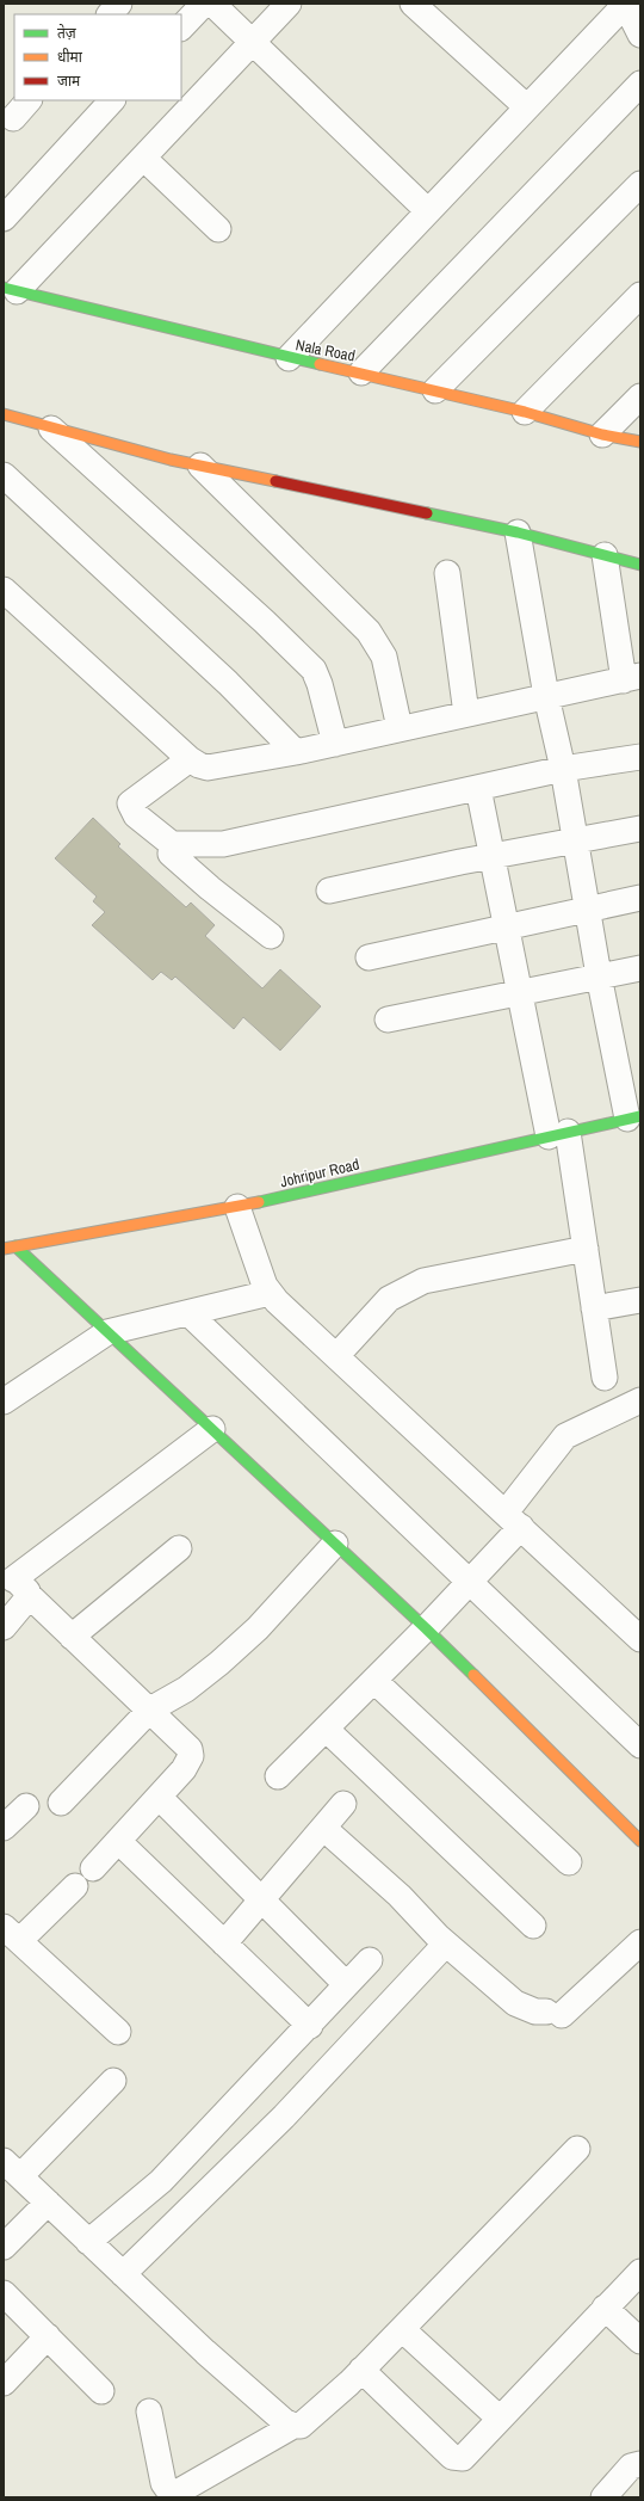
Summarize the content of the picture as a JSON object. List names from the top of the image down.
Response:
{
  "streets": {
    "street": ["Nala Road", "Johripur Road"]
  },
  "legend": ["तेज़", "धीमा", "जाम"]
}
